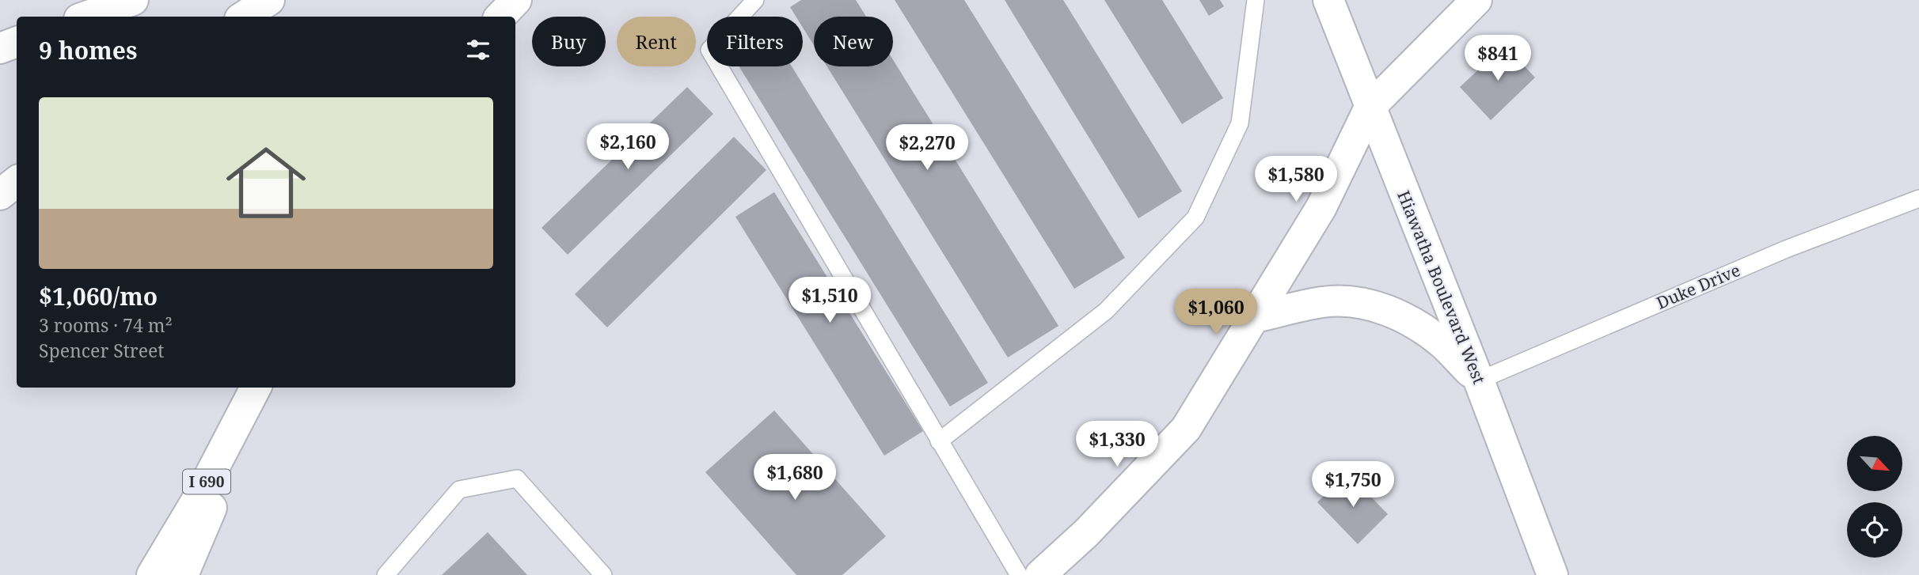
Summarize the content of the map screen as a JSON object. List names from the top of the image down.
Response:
{
  "streets": {
    "main road": ["Hiawatha Boulevard West", "I 690"],
    "lane": ["Duke Drive"]
  },
  "crossings": [
    ["Duke Drive", "Hiawatha Boulevard West"]
  ],
  "north": "bottom right",
  "page": {
    "chip": [
      "Buy",
      "Rent",
      "Filters",
      "New"
    ],
    "heading": "9 homes",
    "price": [
      "$841",
      "$2,160",
      "$2,270",
      "$1,580",
      "$1,510",
      "$1,060",
      "$1,330",
      "$1,680",
      "$1,750"
    ],
    "list": [
      {
        "name": "$1,060/mo",
        "note": "3 rooms · 74 m² · Spencer Street"
      }
    ]
  }
}
